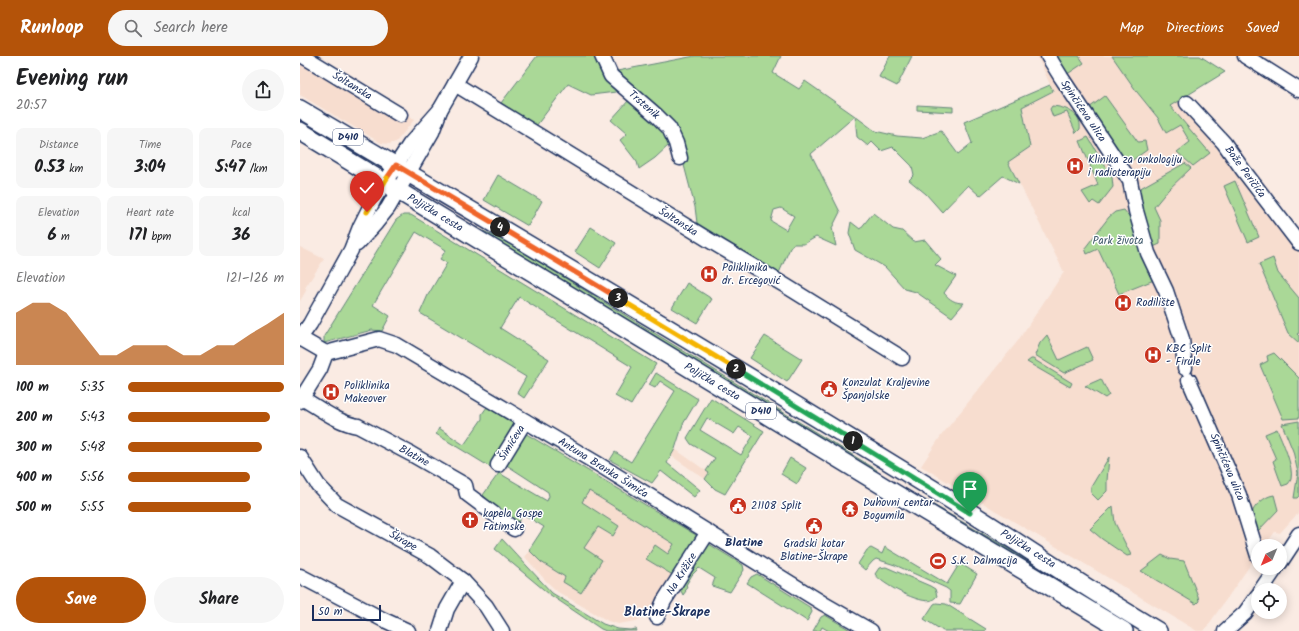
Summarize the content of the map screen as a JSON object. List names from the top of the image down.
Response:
{
  "streets": {
    "main road": ["D410", "Poljička cesta"],
    "street": [
      "Šoltanska",
      "Trstenik",
      "Spinčićeva ulica",
      "Bože Peričića",
      "Šimićeva",
      "Blatine",
      "Antuna Branka Šimića",
      "Škrape",
      "Na Križice"
    ]
  },
  "crossings": [
    ["Šimićeva", "Antuna Branka Šimića"],
    ["Antuna Branka Šimića", "Na Križice"]
  ],
  "districts": ["Blatine", "Blatine-Škrape"],
  "parks": ["Park života"],
  "places": {
    "hospital": [
      "Klinika za onkologiju i radioterapiju",
      "Poliklinika dr. Ercegović",
      "Rodilište",
      "KBC Split - Firule",
      "Poliklinika Makeover"
    ],
    "public building": ["Konzulat Kraljevine Španjolske", "21108 Split", "Gradski kotar Blatine-Škrape"],
    "temple": ["Duhovni centar Bogumila"],
    "church": ["kapela Gospe Fatimske"],
    "sports": ["S.K. Dalmacija"]
  },
  "scale_bar": "50 m",
  "north": "bottom left",
  "page": {
    "header": "Runloop",
    "search": "Search here",
    "nav": ["Map", "Directions", "Saved"],
    "heading": ["Evening run", "20:57"],
    "stats": [
      ["Distance", "0.53 km"],
      ["Time", "3:04"],
      ["Pace", "5:47 /km"],
      ["Elevation", "6 m"],
      ["Heart rate", "171 bpm"],
      ["kcal", "36"]
    ],
    "pins": [
      "4",
      "3",
      "2",
      "1"
    ],
    "chart": ["Elevation", "121–126 m"],
    "list": [
      {
        "name": "100 m",
        "note": "5:35"
      },
      {
        "name": "200 m",
        "note": "5:43"
      },
      {
        "name": "300 m",
        "note": "5:48"
      },
      {
        "name": "400 m",
        "note": "5:56"
      },
      {
        "name": "500 m",
        "note": "5:55"
      }
    ],
    "buttons": ["Save", "Share"],
    "scale": "50 m"
  }
}
